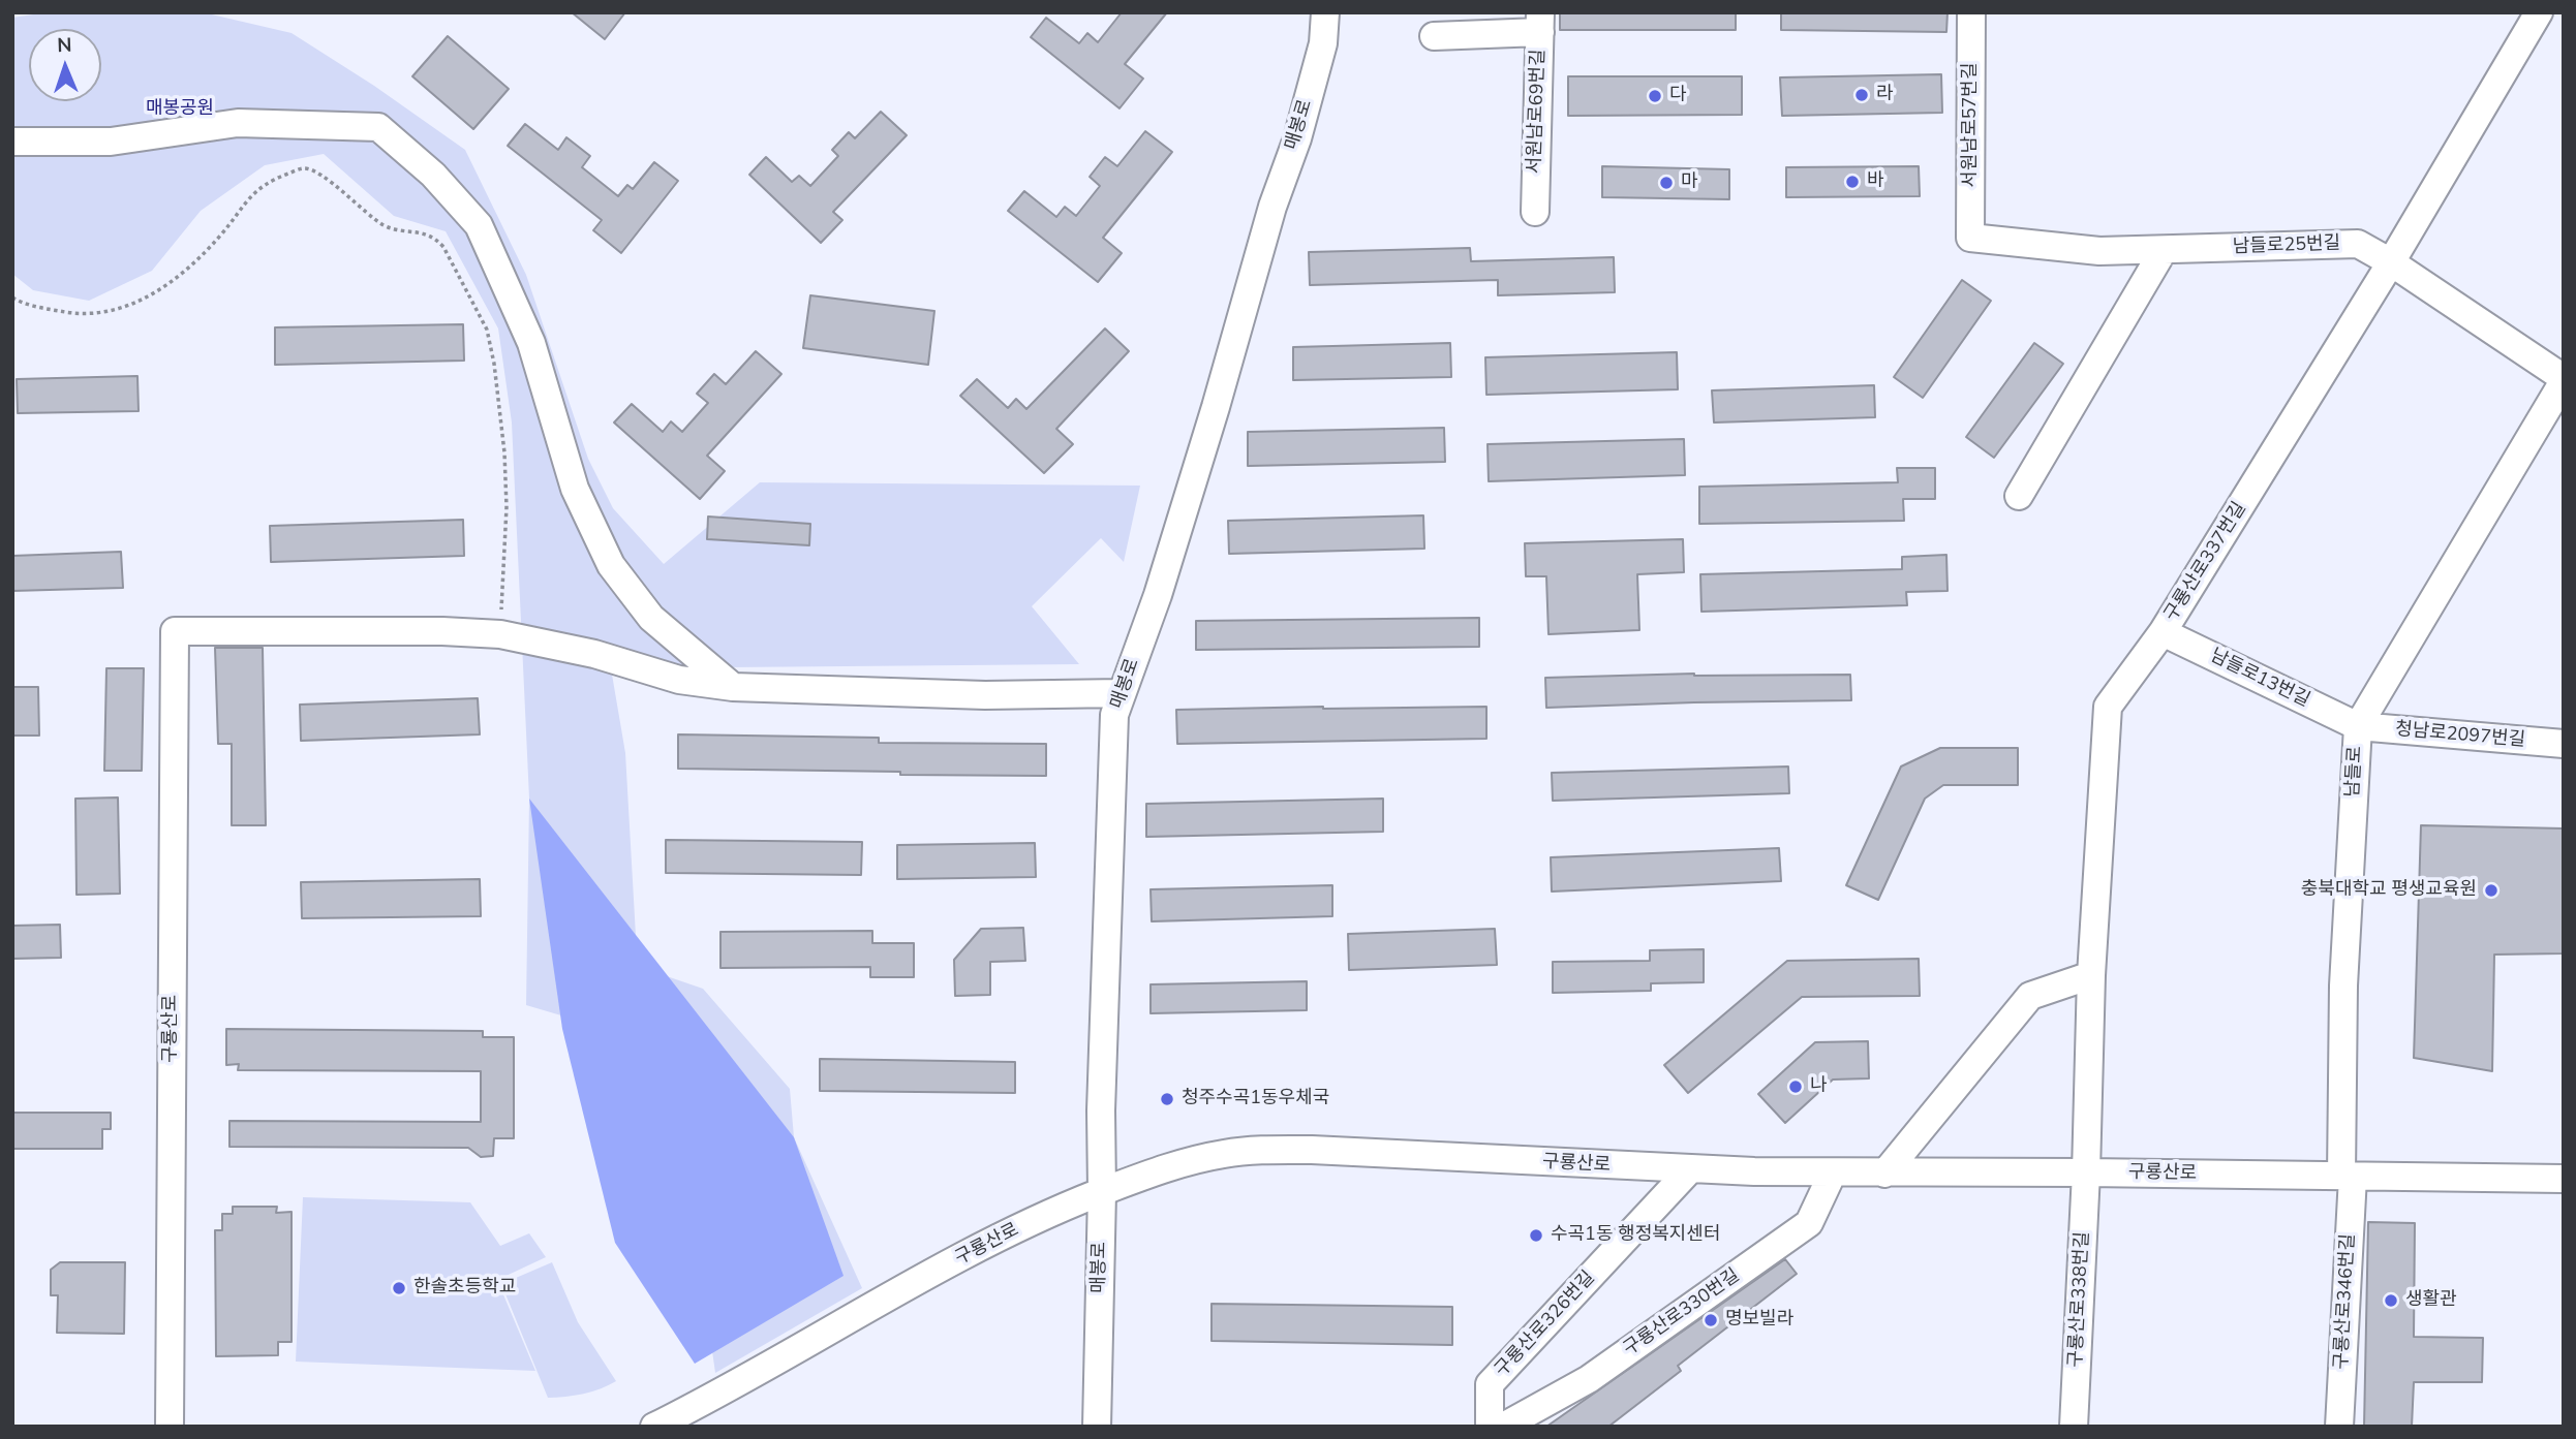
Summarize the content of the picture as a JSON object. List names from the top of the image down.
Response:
{
  "streets": {
    "street": [
      "서원남로69번길",
      "매봉로",
      "서원남로57번길",
      "남들로25번길",
      "구룡산로337번길",
      "남들로13번길",
      "청남로2097번길",
      "남들로",
      "구룡산로",
      "구룡산로338번길",
      "구룡산로346번길",
      "구룡산로330번길",
      "구룡산로326번길"
    ]
  },
  "crossings": [
    ["매봉로", "구룡산로"],
    ["서원남로57번길", "남들로25번길"],
    ["남들로25번길", "구룡산로337번길"],
    ["남들로25번길", "남들로"],
    ["구룡산로337번길", "남들로13번길"],
    ["구룡산로337번길", "구룡산로"],
    ["구룡산로337번길", "구룡산로338번길"],
    ["남들로13번길", "청남로2097번길"],
    ["남들로13번길", "남들로"],
    ["청남로2097번길", "남들로"],
    ["남들로", "구룡산로"],
    ["남들로", "구룡산로346번길"],
    ["구룡산로", "구룡산로338번길"],
    ["구룡산로", "구룡산로346번길"],
    ["구룡산로", "구룡산로330번길"],
    ["구룡산로", "구룡산로326번길"]
  ],
  "parks": ["매봉공원"],
  "places": [
    "라",
    "다",
    "바",
    "마",
    "충북대학교 평생교육원",
    "나",
    "청주수곡1동우체국",
    "수곡1동 행정복지센터",
    "한솔초등학교",
    "생활관",
    "명보빌라"
  ],
  "north": "top"
}
